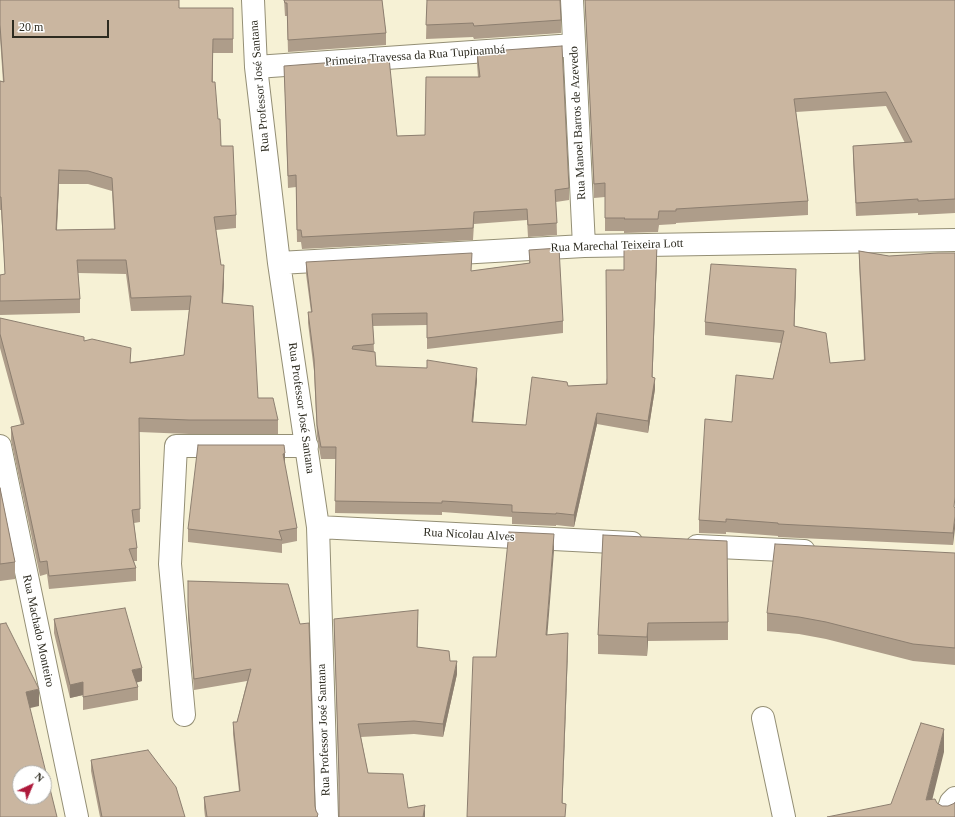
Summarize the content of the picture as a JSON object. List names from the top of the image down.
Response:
{
  "streets": {
    "street": [
      "Primeira Travessa da Rua Tupinambá",
      "Rua Professor José Santana",
      "Rua Manoel Barros de Azevedo",
      "Rua Marechal Teixeira Lott",
      "Rua Nicolau Alves",
      "Rua Machado Monteiro"
    ]
  },
  "crossings": [
    ["Primeira Travessa da Rua Tupinambá", "Rua Professor José Santana"],
    ["Primeira Travessa da Rua Tupinambá", "Rua Manoel Barros de Azevedo"],
    ["Rua Professor José Santana", "Rua Marechal Teixeira Lott"],
    ["Rua Professor José Santana", "Rua Nicolau Alves"],
    ["Rua Manoel Barros de Azevedo", "Rua Marechal Teixeira Lott"]
  ],
  "scale_bar": "20 m",
  "north": "top right"
}
